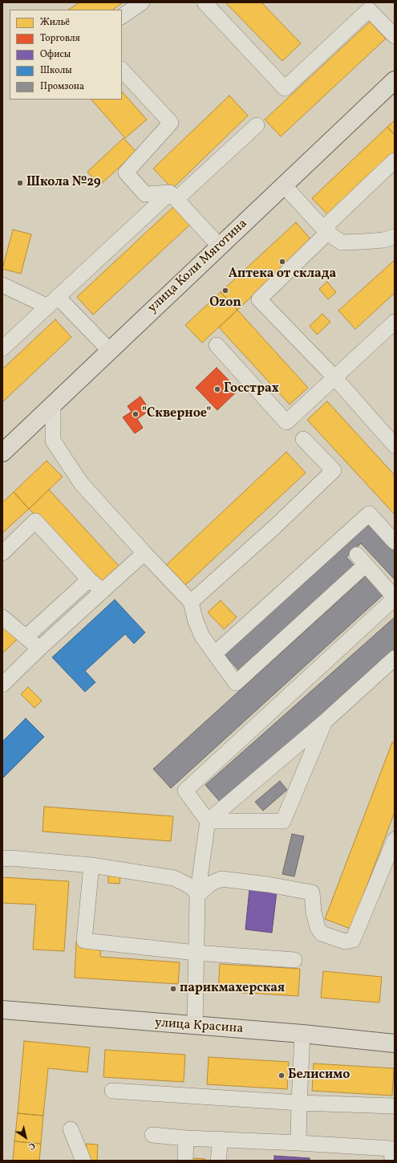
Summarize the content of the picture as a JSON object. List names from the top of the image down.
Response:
{
  "streets": {
    "main road": ["улица Коли Мяготина", "улица Красина"]
  },
  "places": [
    "Школа №29",
    "Аптека от склада",
    "Ozon",
    "Госстрах",
    "\"Скверное\"",
    "парикмахерская",
    "Белисимо"
  ],
  "legend": [
    "Жильё",
    "Торговля",
    "Офисы",
    "Школы",
    "Промзона"
  ],
  "north": "bottom right"
}
